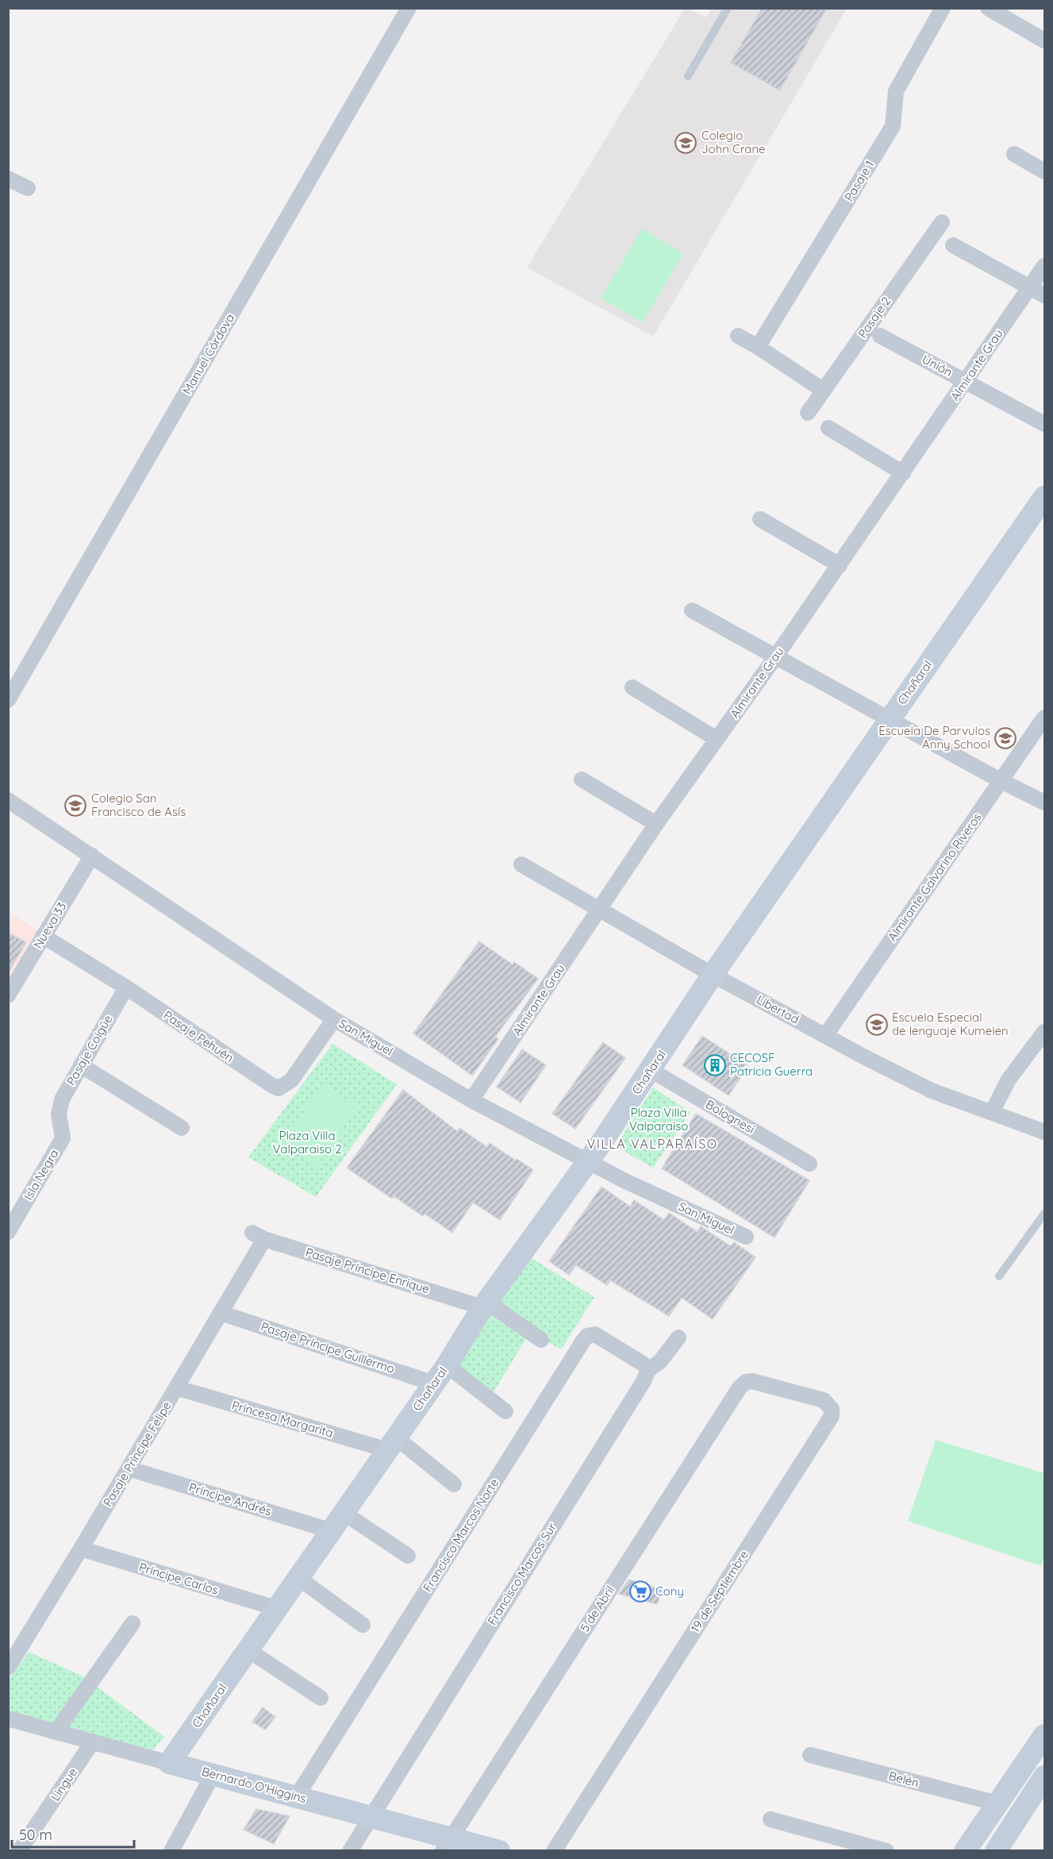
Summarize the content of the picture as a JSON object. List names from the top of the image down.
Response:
{
  "streets": {
    "street": [
      "Pasaje 1",
      "Pasaje 2",
      "Manuel Córdova",
      "Almirante Grau",
      "Unión",
      "Chañaral",
      "Almirante Galvarino Riveros",
      "Nueva 33",
      "Libertad",
      "Pasaje Pehuén",
      "San Miguel",
      "Pasaje Coigüe",
      "Bolognesi",
      "Isla Negra",
      "Pasaje Príncipe Enrique",
      "Pasaje Príncipe Guillermo",
      "Princesa Margarita",
      "Pasaje Príncipe Felipe",
      "Príncipe Andrés",
      "Francisco Marcos Norte",
      "Francisco Marcos Sur",
      "Príncipe Carlos",
      "19 de Septiembre",
      "5 de Abril",
      "Belén",
      "Lingue",
      "Bernardo O'Higgins"
    ]
  },
  "crossings": [
    ["Almirante Grau", "Unión"],
    ["Almirante Grau", "Libertad"],
    ["Almirante Grau", "San Miguel"],
    ["Chañaral", "Libertad"],
    ["Chañaral", "San Miguel"],
    ["Chañaral", "Bolognesi"],
    ["Chañaral", "Pasaje Príncipe Enrique"],
    ["Chañaral", "Pasaje Príncipe Guillermo"],
    ["Chañaral", "Princesa Margarita"],
    ["Chañaral", "Príncipe Andrés"],
    ["Chañaral", "Príncipe Carlos"],
    ["Chañaral", "Bernardo O'Higgins"],
    ["Almirante Galvarino Riveros", "Libertad"],
    ["Nueva 33", "Pasaje Pehuén"],
    ["Nueva 33", "San Miguel"],
    ["Pasaje Pehuén", "San Miguel"],
    ["Pasaje Pehuén", "Pasaje Coigüe"],
    ["Pasaje Coigüe", "Isla Negra"],
    ["Pasaje Príncipe Enrique", "Pasaje Príncipe Felipe"],
    ["Pasaje Príncipe Guillermo", "Pasaje Príncipe Felipe"],
    ["Princesa Margarita", "Pasaje Príncipe Felipe"],
    ["Pasaje Príncipe Felipe", "Príncipe Andrés"],
    ["Pasaje Príncipe Felipe", "Príncipe Carlos"],
    ["Francisco Marcos Norte", "Francisco Marcos Sur"],
    ["Francisco Marcos Norte", "Bernardo O'Higgins"],
    ["Francisco Marcos Sur", "Bernardo O'Higgins"],
    ["19 de Septiembre", "5 de Abril"],
    ["5 de Abril", "Bernardo O'Higgins"],
    ["Lingue", "Bernardo O'Higgins"]
  ],
  "districts": ["VILLA VALPARAÍSO"],
  "parks": ["Plaza Villa Valparaiso", "Plaza Villa Valparaiso 2"],
  "places": {
    "school or university": [
      "Colegio John Crane",
      "Escuela De Parvulos Anny School",
      "Colegio San Francisco de Asís",
      "Escuela Especial de lenguaje Kumelen"
    ],
    "building": ["CECOSF Patricia Guerra"],
    "supermarket": ["Cony"]
  },
  "scale_bar": "50 m"
}
